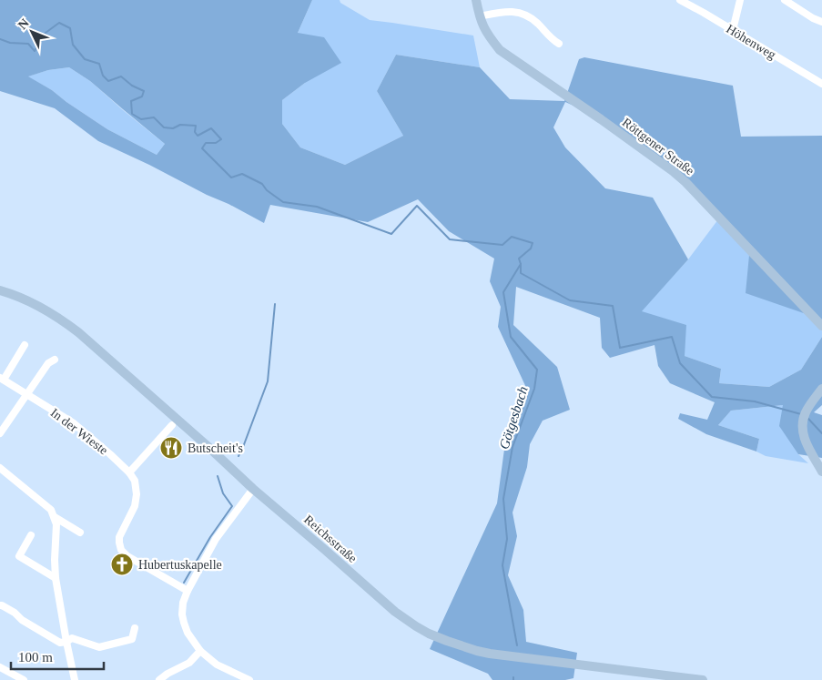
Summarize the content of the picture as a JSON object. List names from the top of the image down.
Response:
{
  "streets": {
    "main road": ["Röttgener Straße", "Reichsstraße"],
    "street": ["Höhenweg", "In der Wieste"]
  },
  "water": ["Götgesbach"],
  "places": {
    "restaurant": ["Butscheit's"],
    "church": ["Hubertuskapelle"]
  },
  "scale_bar": "100 m",
  "north": "top left"
}
